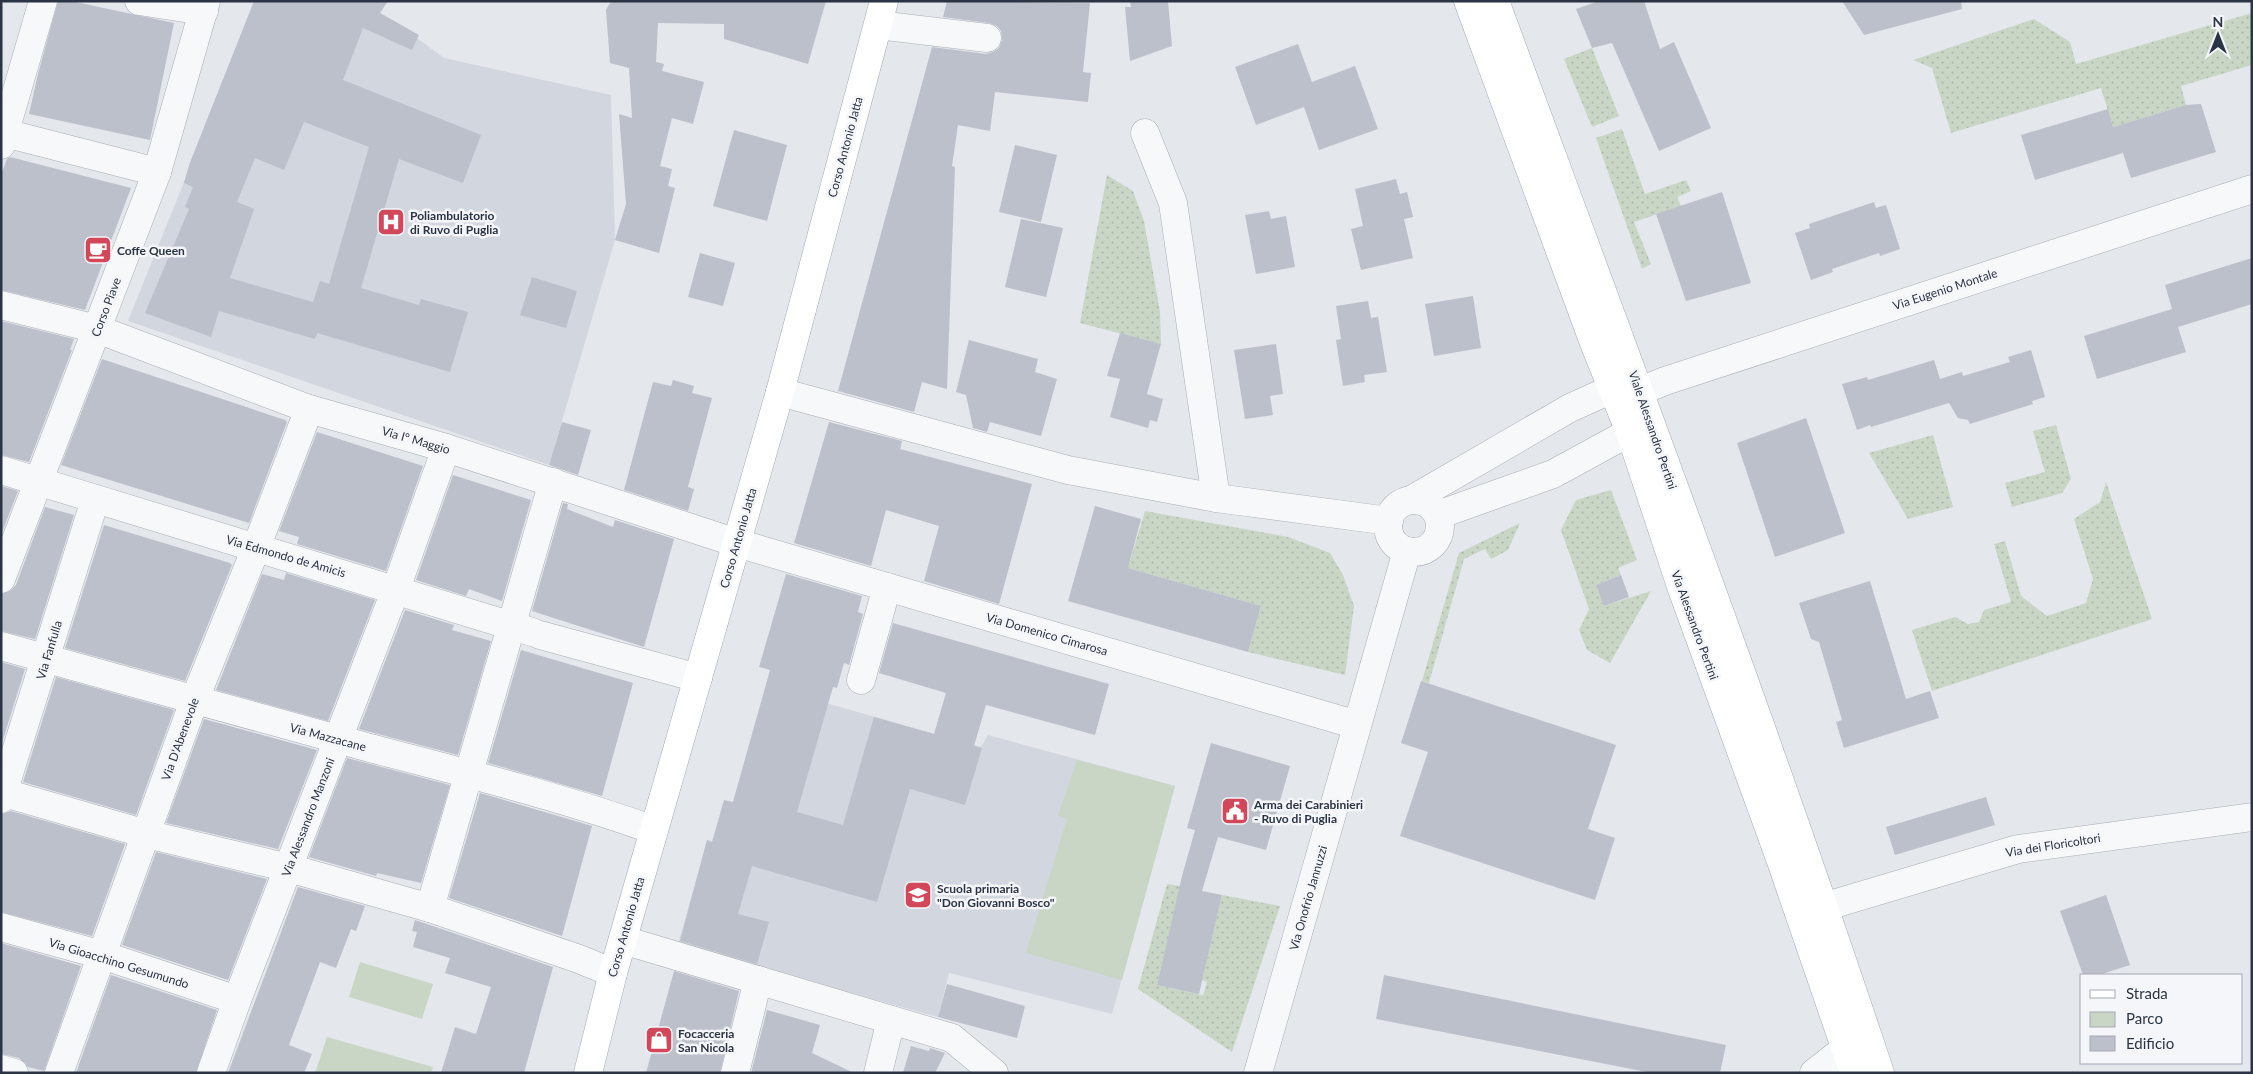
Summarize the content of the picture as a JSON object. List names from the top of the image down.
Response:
{
  "streets": {
    "main road": ["Corso Antonio Jatta", "Viale Alessandro Pertini", "Via Alessandro Pertini"],
    "street": [
      "Via Eugenio Montale",
      "Corso Piave",
      "Via I° Maggio",
      "Via Edmondo de Amicis",
      "Via Domenico Cimarosa",
      "Via Fanfulla",
      "Via Mazzacane",
      "Via D'Abenevole",
      "Via Alessandro Manzoni",
      "Via dei Floricoltori",
      "Via Onofrio Jannuzzi",
      "Via Gioacchino Gesumundo"
    ]
  },
  "crossings": [
    ["Corso Antonio Jatta", "Via I° Maggio"],
    ["Corso Antonio Jatta", "Via Edmondo de Amicis"],
    ["Corso Antonio Jatta", "Via Domenico Cimarosa"],
    ["Corso Antonio Jatta", "Via Mazzacane"],
    ["Via Eugenio Montale", "Viale Alessandro Pertini"],
    ["Corso Piave", "Via I° Maggio"],
    ["Corso Piave", "Via Edmondo de Amicis"],
    ["Viale Alessandro Pertini", "Via Alessandro Pertini"],
    ["Via I° Maggio", "Via Domenico Cimarosa"],
    ["Via I° Maggio", "Via D'Abenevole"],
    ["Via I° Maggio", "Via Alessandro Manzoni"],
    ["Via Edmondo de Amicis", "Via Fanfulla"],
    ["Via Edmondo de Amicis", "Via D'Abenevole"],
    ["Via Edmondo de Amicis", "Via Alessandro Manzoni"],
    ["Via Domenico Cimarosa", "Via Onofrio Jannuzzi"],
    ["Via Fanfulla", "Via Mazzacane"],
    ["Via Mazzacane", "Via D'Abenevole"],
    ["Via Mazzacane", "Via Alessandro Manzoni"],
    ["Via D'Abenevole", "Via Gioacchino Gesumundo"],
    ["Via Alessandro Manzoni", "Via Gioacchino Gesumundo"]
  ],
  "places": {
    "hospital": ["Poliambulatorio di Ruvo di Puglia"],
    "cafe": ["Coffe Queen"],
    "public building": ["Arma dei Carabinieri - Ruvo di Puglia"],
    "school or university": ["Scuola primaria \"Don Giovanni Bosco\""],
    "shop": ["Focacceria San Nicola"]
  },
  "legend": ["Strada", "Parco", "Edificio"],
  "north": "top"
}
